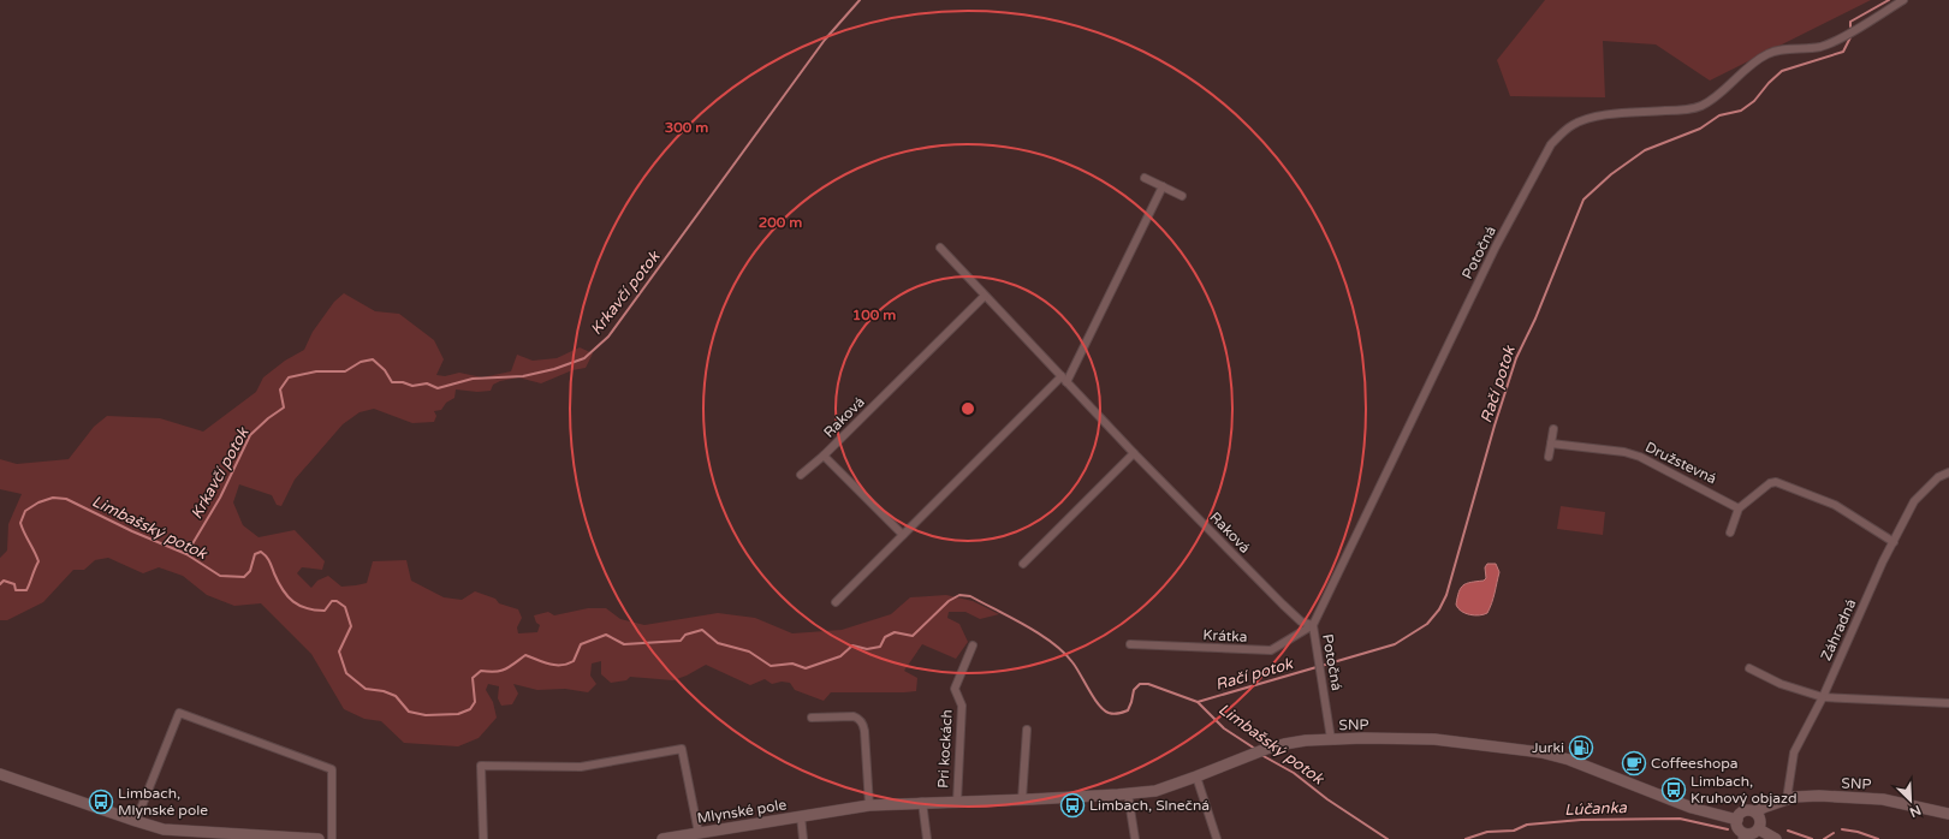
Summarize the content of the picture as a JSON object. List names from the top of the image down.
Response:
{
  "streets": {
    "street": [
      "Potočná",
      "Raková",
      "Družstevná",
      "Záhradná",
      "Krátka",
      "SNP",
      "Pri kockách",
      "Mlynské pole"
    ]
  },
  "crossings": [
    ["Potočná", "Raková"],
    ["Potočná", "Krátka"],
    ["Potočná", "SNP"],
    ["Raková", "Krátka"],
    ["SNP", "Pri kockách"],
    ["Pri kockách", "Mlynské pole"]
  ],
  "water": [
    "Krkavčí potok",
    "Račí potok",
    "Limbašský potok",
    "Lúčanka"
  ],
  "places": {
    "fuel station": ["Jurki"],
    "cafe": ["Coffeeshopa"],
    "bus stop": ["Limbach, Kruhový objazd", "Limbach, Mlynské pole", "Limbach, Slnečná"]
  },
  "north": "bottom right",
  "rings": ["300 m", "200 m", "100 m"]
}
